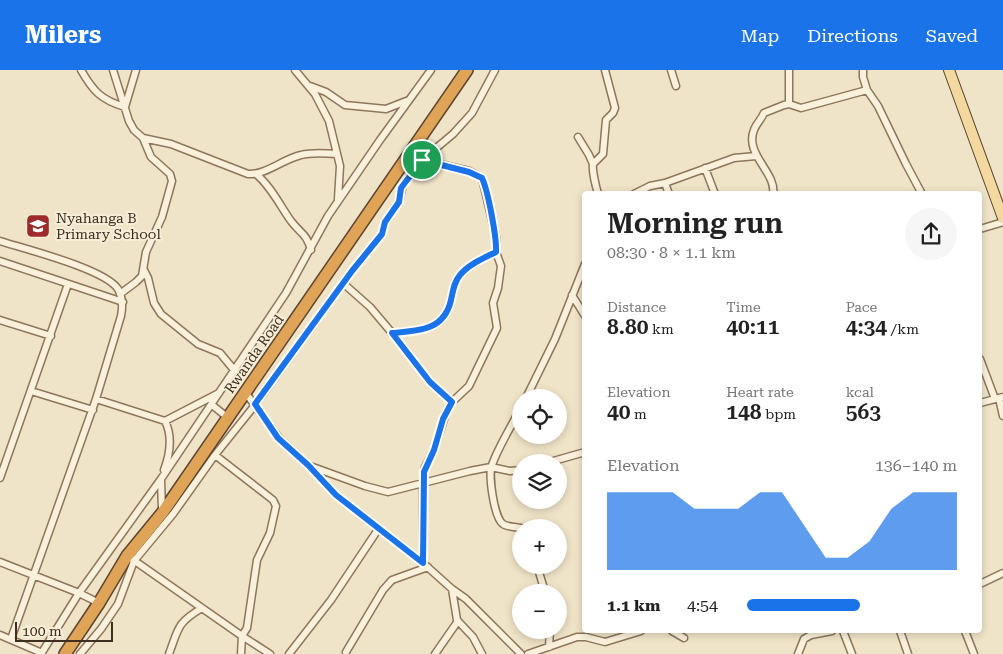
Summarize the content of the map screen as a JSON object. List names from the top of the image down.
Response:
{
  "streets": {
    "highway": ["Rwanda Road"]
  },
  "places": {
    "school or university": ["Nyahanga B Primary School"]
  },
  "scale_bar": "100 m",
  "page": {
    "header": "Milers",
    "nav": ["Map", "Directions", "Saved"],
    "heading": ["Morning run", "08:30 · 8 × 1.1 km"],
    "stats": [
      ["Distance", "8.80 km"],
      ["Time", "40:11"],
      ["Pace", "4:34 /km"],
      ["Elevation", "40 m"],
      ["Heart rate", "148 bpm"],
      ["kcal", "563"]
    ],
    "map_buttons": ["+", "−"],
    "chart": ["Elevation", "136–140 m"],
    "list": [
      {
        "name": "1.1 km",
        "note": "4:54"
      }
    ],
    "scale": "100 m"
  }
}
